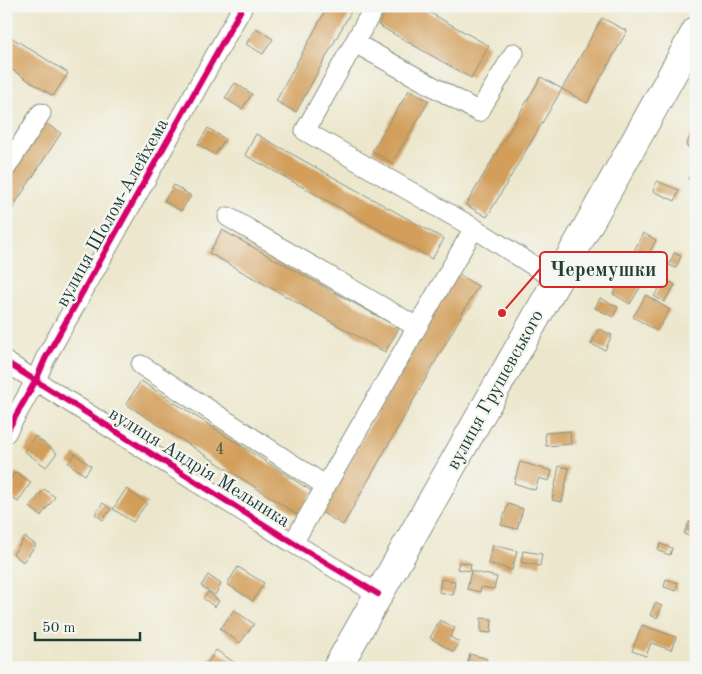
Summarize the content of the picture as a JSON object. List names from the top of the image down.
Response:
{
  "streets": {
    "highway": ["вулиця Грушевського"],
    "street": ["вулиця Шолом-Алейхема", "вулиця Андрія Мельника"]
  },
  "crossings": [
    ["вулиця Шолом-Алейхема", "вулиця Андрія Мельника"],
    ["вулиця Грушевського", "вулиця Андрія Мельника"]
  ],
  "places": ["Черемушки"],
  "house_numbers": ["4"],
  "scale_bar": "50 m"
}
